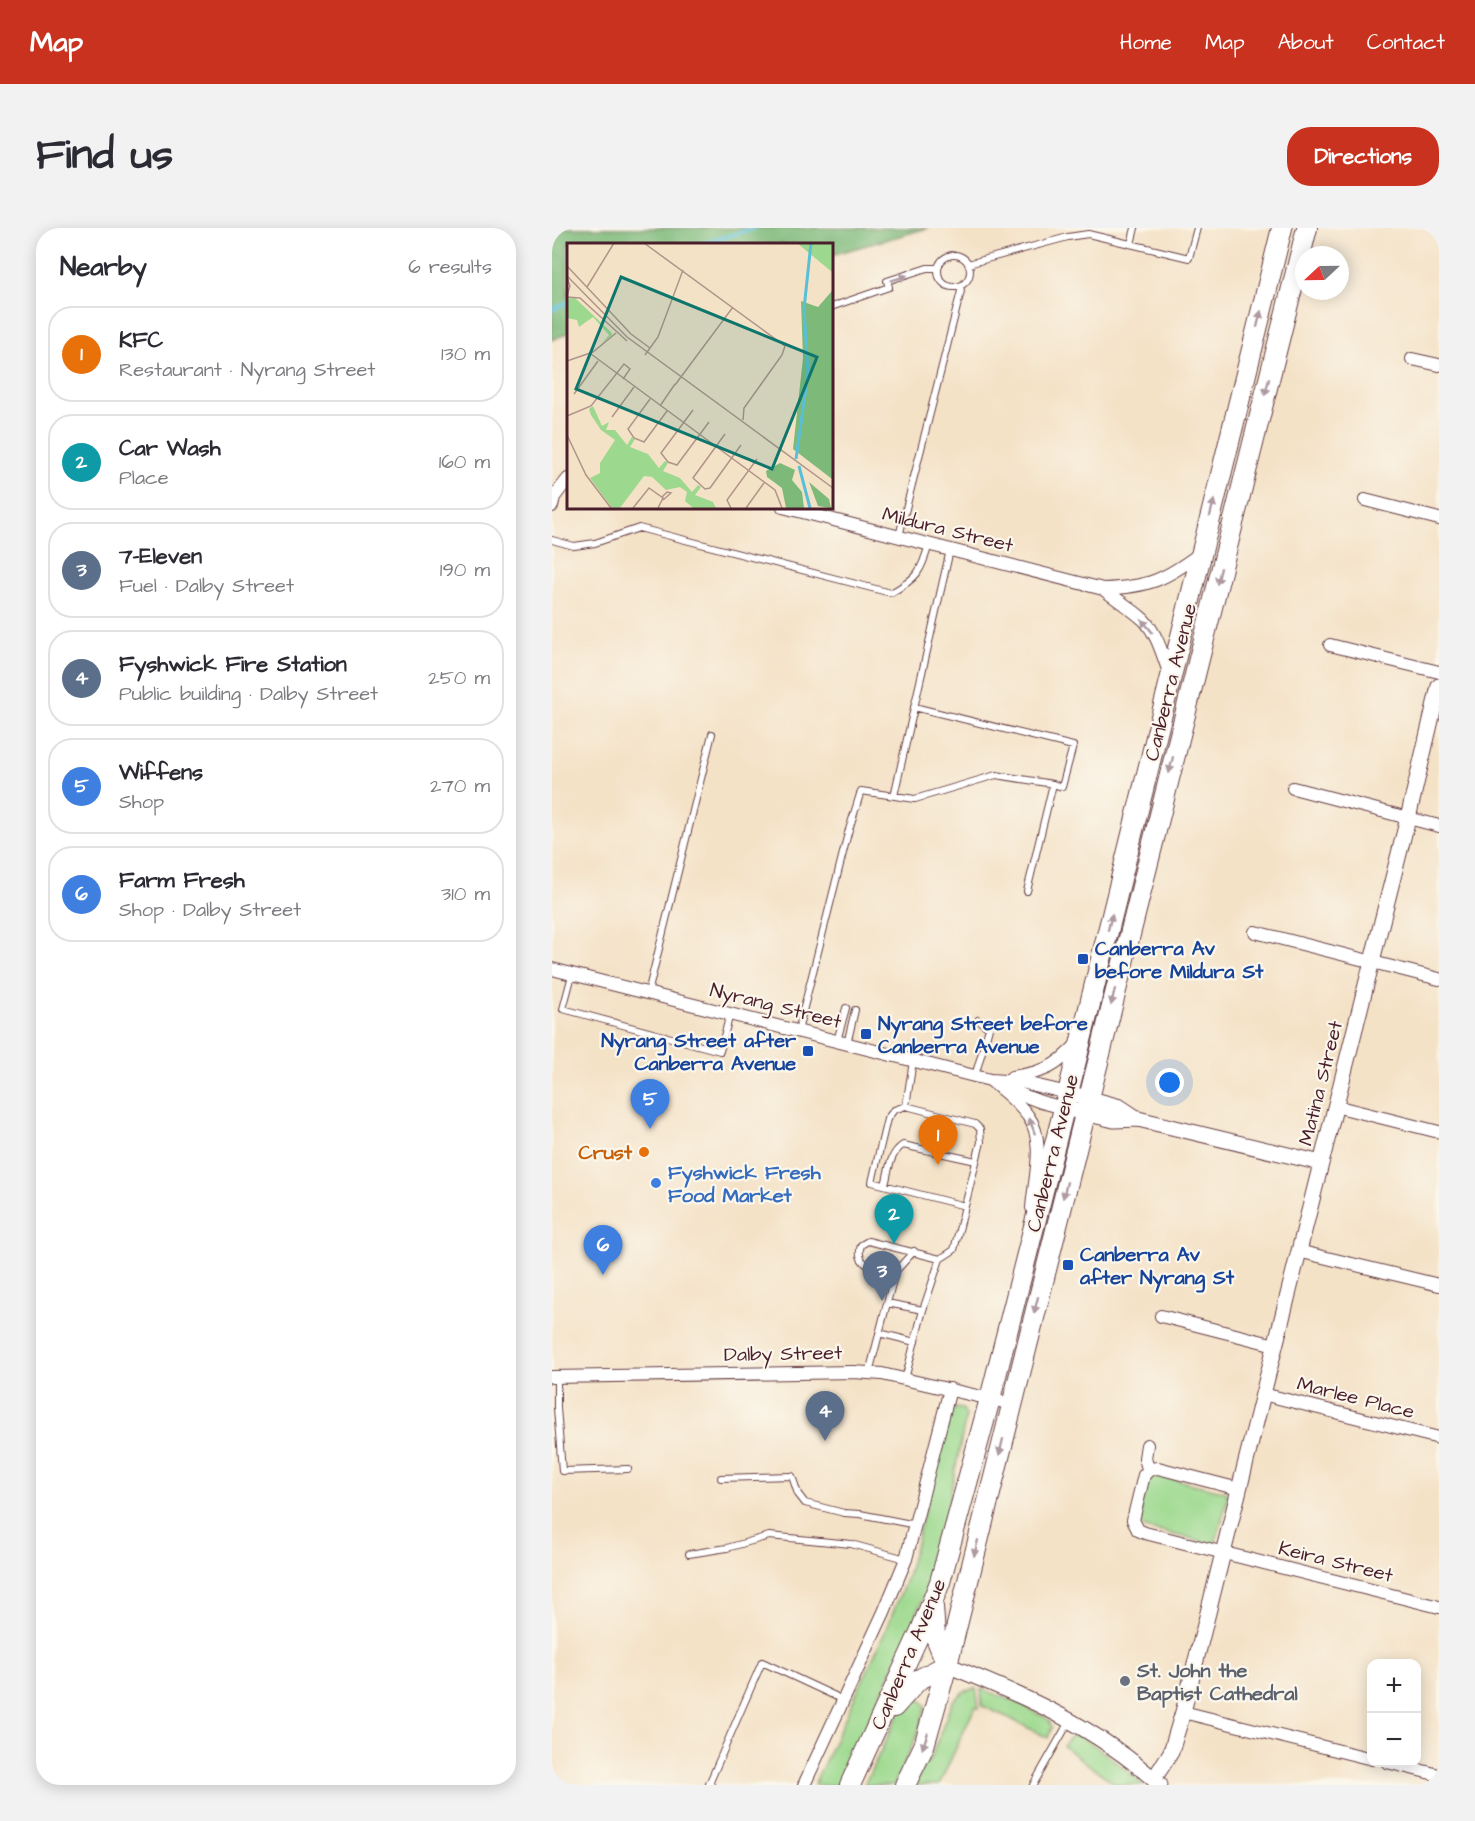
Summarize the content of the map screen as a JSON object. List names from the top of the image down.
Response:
{
  "streets": {
    "highway": ["Canberra Avenue"],
    "street": [
      "Mildura Street",
      "Nyrang Street",
      "Matina Street",
      "Dalby Street",
      "Marlee Place",
      "Keira Street"
    ]
  },
  "crossings": [
    ["Mildura Street", "Canberra Avenue"],
    ["Canberra Avenue", "Nyrang Street"],
    ["Canberra Avenue", "Dalby Street"],
    ["Nyrang Street", "Matina Street"],
    ["Matina Street", "Marlee Place"],
    ["Matina Street", "Keira Street"]
  ],
  "places": {
    "transit": [
      "Canberra Av before Mildura St",
      "Nyrang Street before Canberra Avenue",
      "Nyrang Street after Canberra Avenue",
      "Canberra Av after Nyrang St"
    ],
    "other": ["Crust", "Fyshwick Fresh Food Market", "St. John the Baptist Cathedral"]
  },
  "north": "left",
  "page": {
    "header": "Map",
    "nav": [
      "Home",
      "Map",
      "About",
      "Contact"
    ],
    "title": "Find us",
    "buttons": "Directions",
    "heading": ["Nearby", "6 results"],
    "list": [
      {
        "mark": "1",
        "name": "KFC",
        "note": "Restaurant · Nyrang Street",
        "value": "130 m"
      },
      {
        "mark": "2",
        "name": "Car Wash",
        "note": "Place",
        "value": "160 m"
      },
      {
        "mark": "3",
        "name": "7-Eleven",
        "note": "Fuel · Dalby Street",
        "value": "190 m"
      },
      {
        "mark": "4",
        "name": "Fyshwick Fire Station",
        "note": "Public building · Dalby Street",
        "value": "250 m"
      },
      {
        "mark": "5",
        "name": "Wiffens",
        "note": "Shop",
        "value": "270 m"
      },
      {
        "mark": "6",
        "name": "Farm Fresh",
        "note": "Shop · Dalby Street",
        "value": "310 m"
      }
    ],
    "pins": [
      "5",
      "1",
      "2",
      "6",
      "3",
      "4"
    ],
    "map_buttons": ["+", "−"]
  }
}
